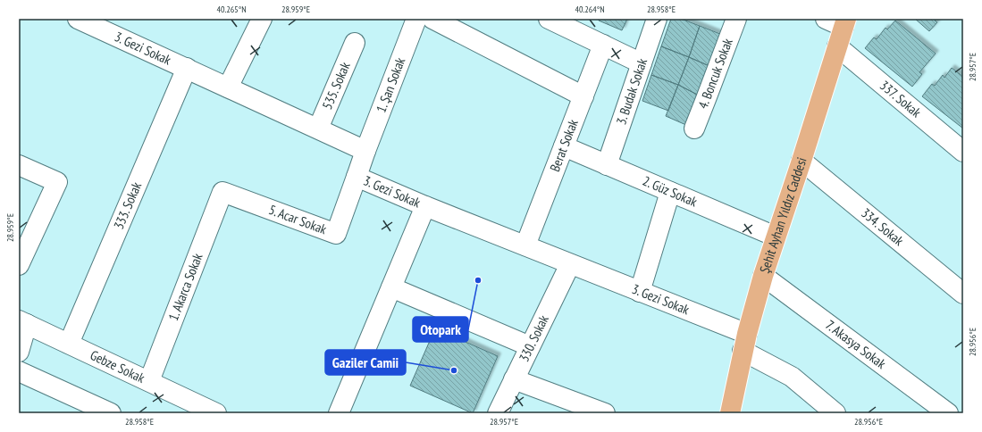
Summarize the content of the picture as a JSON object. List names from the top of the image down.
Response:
{
  "streets": {
    "main road": ["Şehit Ayhan Yıldız Caddesi"],
    "street": [
      "3. Gezi Sokak",
      "4. Boncuk Sokak",
      "1. Şan Sokak",
      "535. Sokak",
      "3. Budak Sokak",
      "337. Sokak",
      "Berat Sokak",
      "2. Güz Sokak",
      "333. Sokak",
      "5. Acar Sokak",
      "334. Sokak",
      "1. Akarca Sokak",
      "330. Sokak",
      "7. Akasya Sokak",
      "Gebze Sokak"
    ]
  },
  "crossings": [
    ["3. Gezi Sokak", "1. Şan Sokak"],
    ["3. Gezi Sokak", "535. Sokak"],
    ["3. Gezi Sokak", "Berat Sokak"],
    ["3. Gezi Sokak", "333. Sokak"],
    ["3. Gezi Sokak", "Şehit Ayhan Yıldız Caddesi"],
    ["3. Gezi Sokak", "5. Acar Sokak"],
    ["3. Gezi Sokak", "330. Sokak"],
    ["3. Budak Sokak", "2. Güz Sokak"],
    ["337. Sokak", "Şehit Ayhan Yıldız Caddesi"],
    ["Berat Sokak", "2. Güz Sokak"],
    ["2. Güz Sokak", "Şehit Ayhan Yıldız Caddesi"],
    ["333. Sokak", "Gebze Sokak"],
    ["Şehit Ayhan Yıldız Caddesi", "334. Sokak"],
    ["Şehit Ayhan Yıldız Caddesi", "7. Akasya Sokak"],
    ["5. Acar Sokak", "1. Akarca Sokak"],
    ["1. Akarca Sokak", "Gebze Sokak"]
  ],
  "places": ["Otopark", "Gaziler Camii"],
  "coordinates": [
    "40.265°N",
    "28.959°E",
    "40.264°N",
    "28.958°E",
    "28.957°E",
    "28.956°E"
  ]
}
